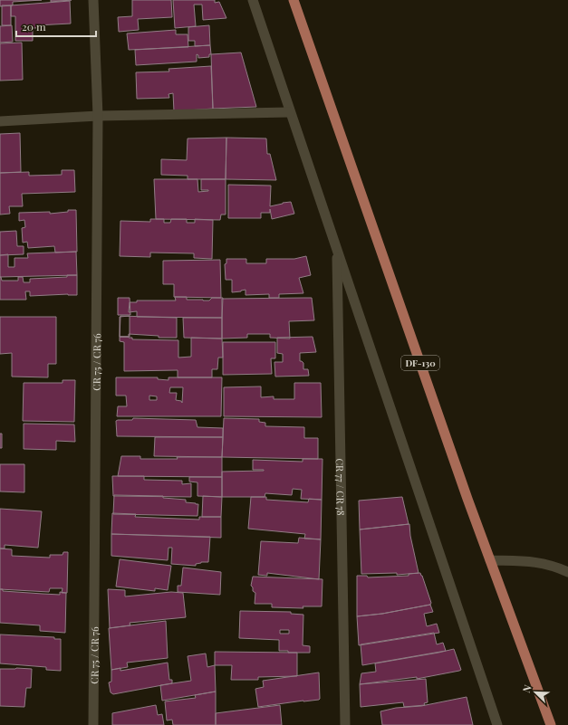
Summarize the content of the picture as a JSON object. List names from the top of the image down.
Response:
{
  "streets": {
    "main road": ["DF-130"],
    "street": ["CR 75 / CR 76", "CR 77 / CR 78"]
  },
  "scale_bar": "20 m",
  "north": "top left"
}
